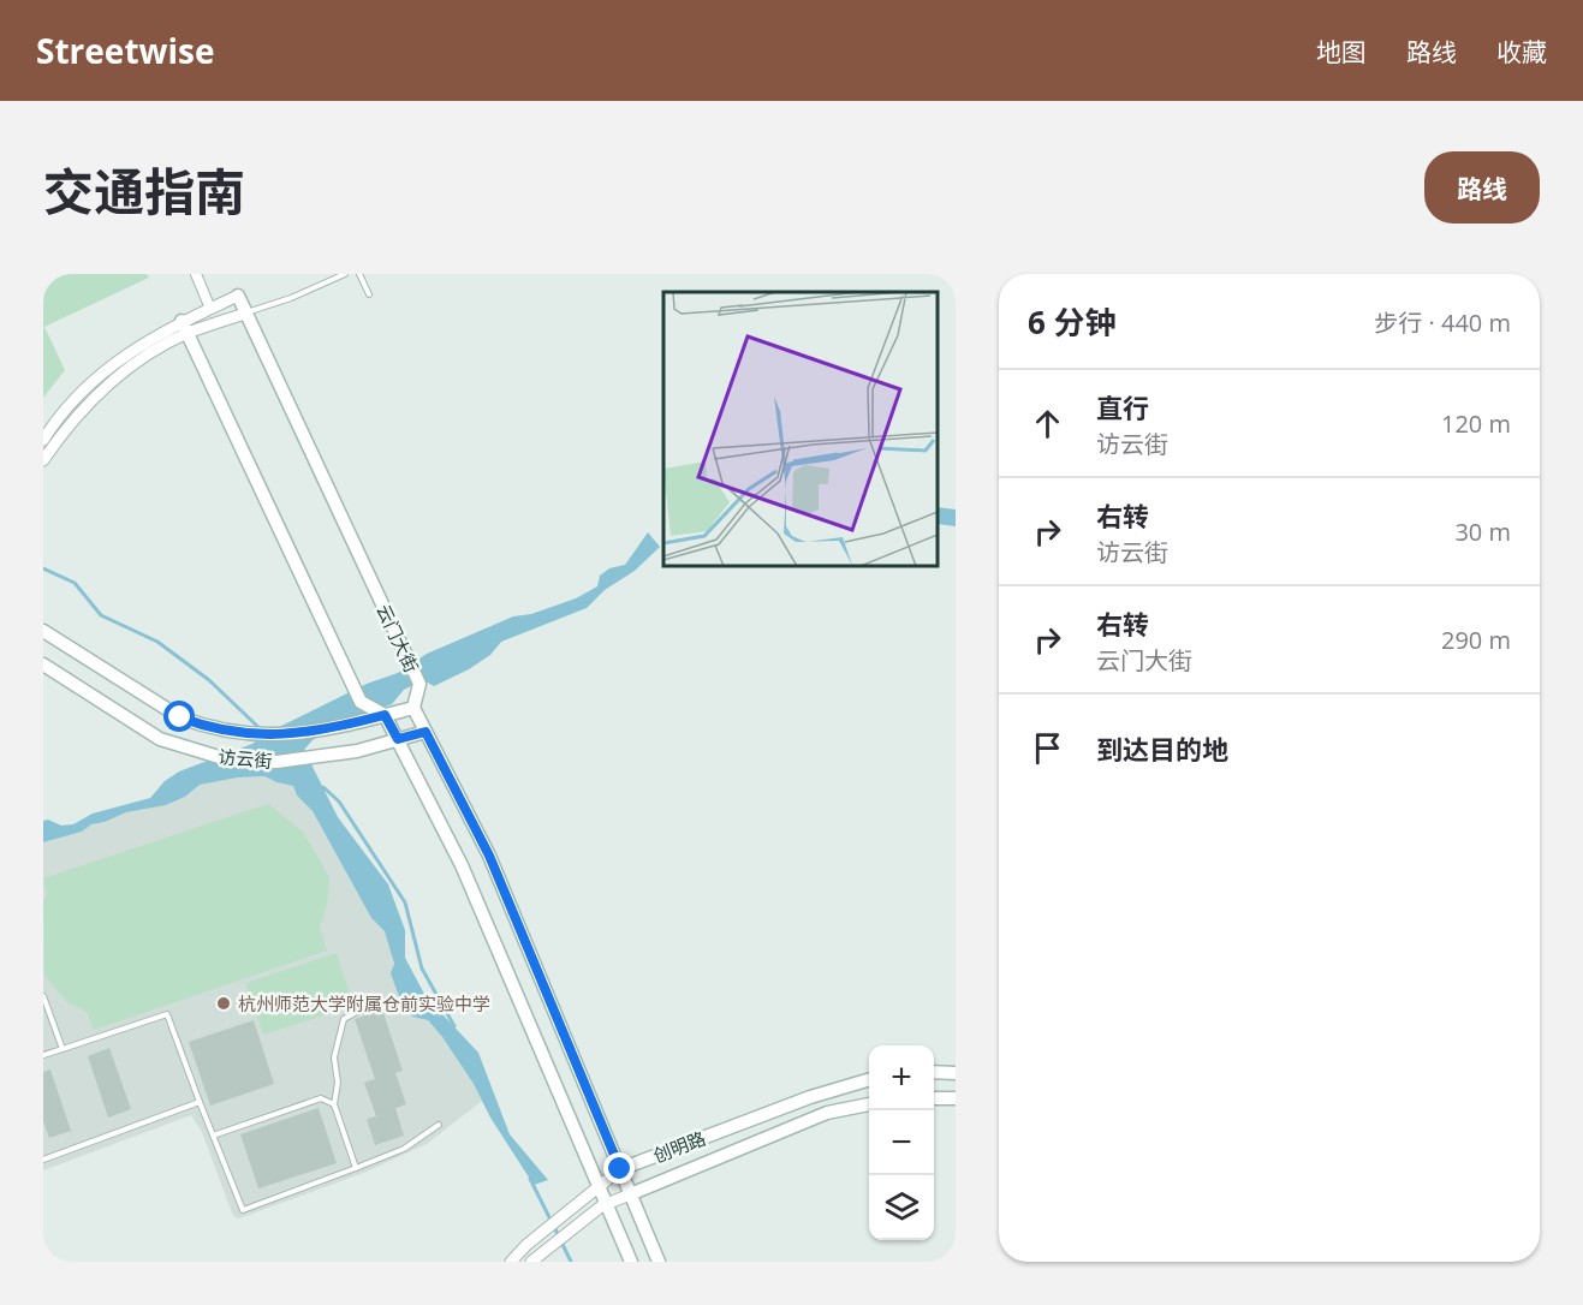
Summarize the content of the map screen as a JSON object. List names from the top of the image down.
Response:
{
  "streets": {
    "main road": ["云门大街", "访云街", "创明路"]
  },
  "crossings": [
    ["云门大街", "访云街"],
    ["云门大街", "创明路"]
  ],
  "places": ["杭州师范大学附属仓前实验中学"],
  "page": {
    "header": "Streetwise",
    "nav": ["地图", "路线", "收藏"],
    "title": "交通指南",
    "buttons": "路线",
    "heading": ["6 分钟", "步行 · 440 m"],
    "list": [
      ["直行", "访云街", "120 m"],
      ["右转", "访云街", "30 m"],
      ["右转", "云门大街", "290 m"],
      "到达目的地"
    ],
    "map_buttons": ["+", "−"]
  }
}
